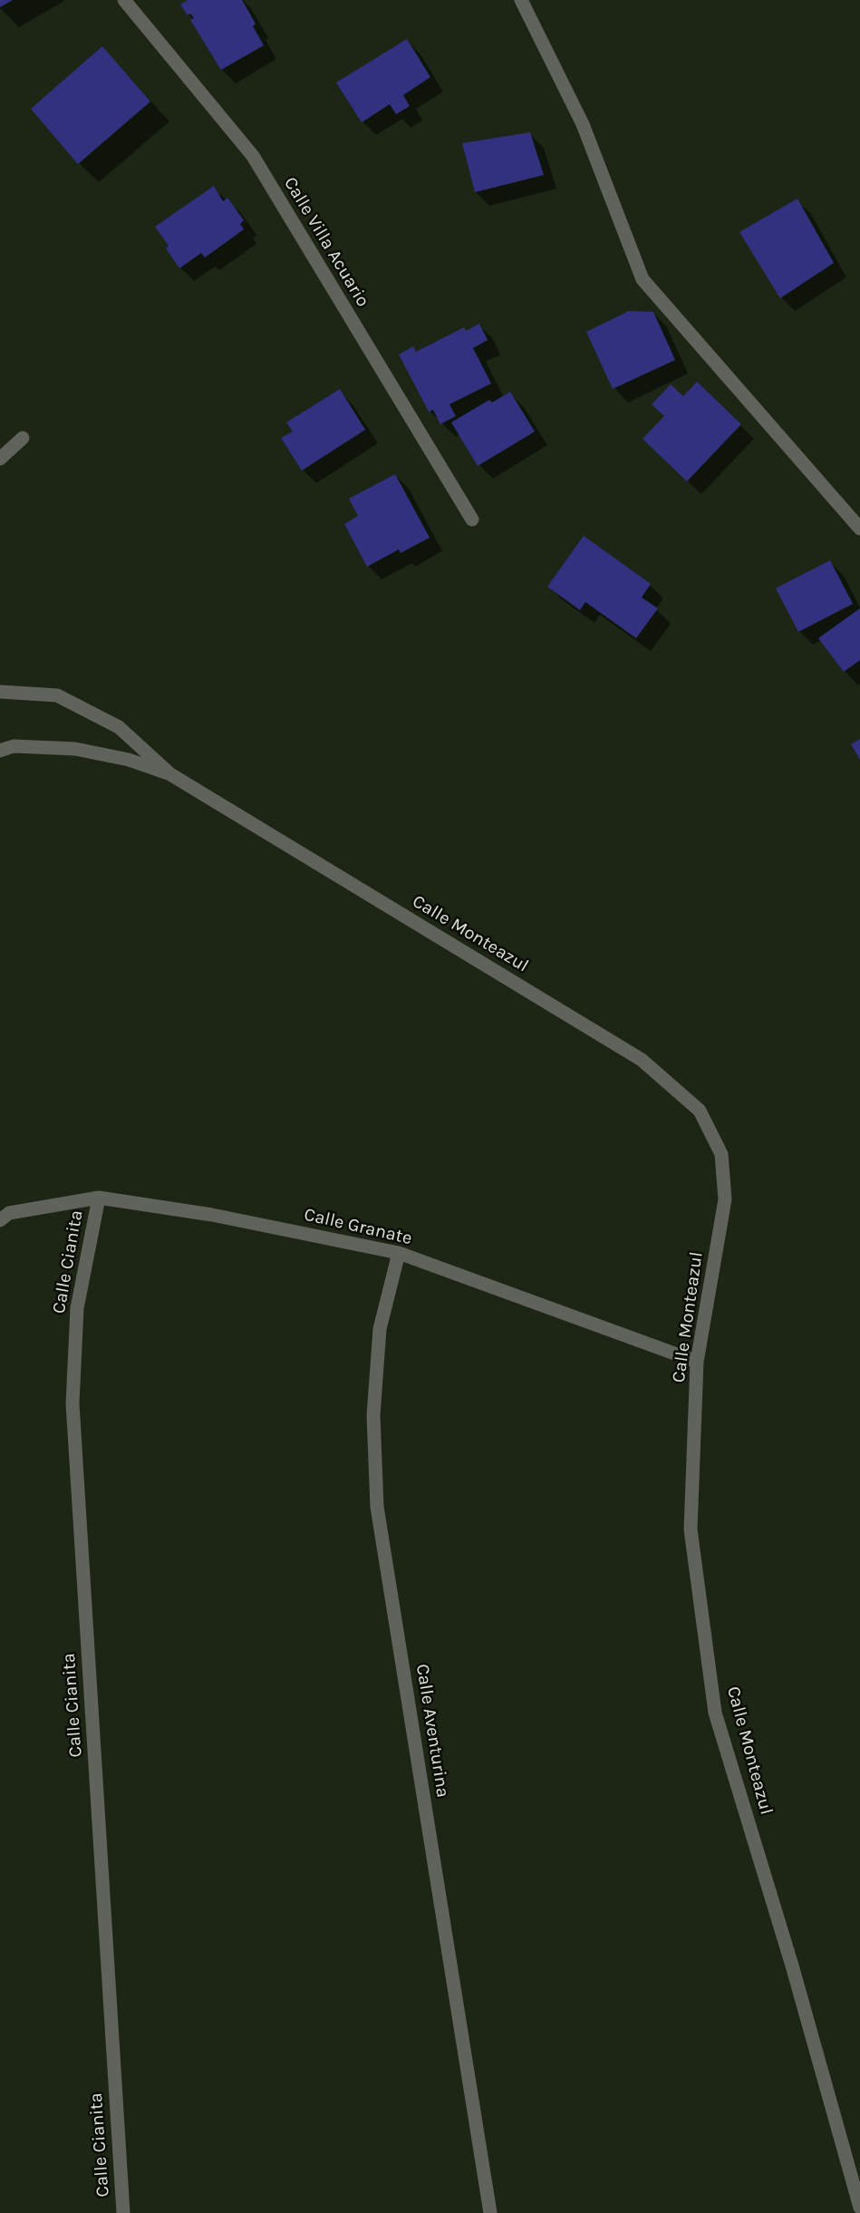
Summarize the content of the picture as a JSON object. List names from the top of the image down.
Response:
{
  "streets": {
    "street": [
      "Calle Villa Acuario",
      "Calle Monteazul",
      "Calle Granate",
      "Calle Cianita",
      "Calle Aventurina"
    ]
  },
  "crossings": [
    ["Calle Monteazul", "Calle Granate"],
    ["Calle Granate", "Calle Cianita"],
    ["Calle Granate", "Calle Aventurina"]
  ]
}
